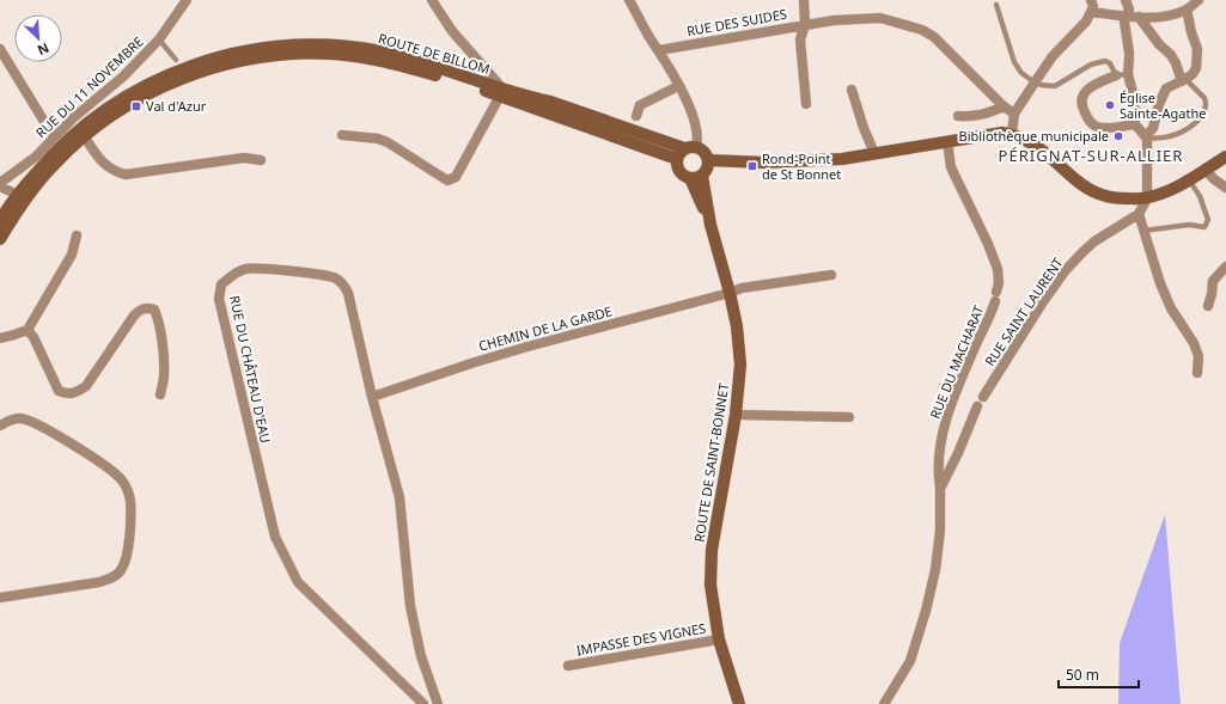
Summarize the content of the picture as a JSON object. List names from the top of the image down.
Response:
{
  "streets": {
    "main road": ["ROUTE DE BILLOM", "ROUTE DE SAINT-BONNET"],
    "street": [
      "RUE DES SUIDES",
      "RUE DU 11 NOVEMBRE",
      "RUE SAINT LAURENT",
      "CHEMIN DE LA GARDE",
      "RUE DU MACHARAT",
      "RUE DU CHÂTEAU D'EAU",
      "IMPASSE DES VIGNES"
    ]
  },
  "crossings": [
    ["ROUTE DE BILLOM", "ROUTE DE SAINT-BONNET"],
    ["CHEMIN DE LA GARDE", "RUE DU CHÂTEAU D'EAU"],
    ["CHEMIN DE LA GARDE", "ROUTE DE SAINT-BONNET"],
    ["ROUTE DE SAINT-BONNET", "IMPASSE DES VIGNES"]
  ],
  "districts": ["PÉRIGNAT-SUR-ALLIER"],
  "places": {
    "other": ["Église Sainte-Agathe", "Bibliothèque municipale"],
    "transit": ["Val d'Azur", "Rond-Point de St Bonnet"]
  },
  "scale_bar": "50 m",
  "north": "bottom right"
}
